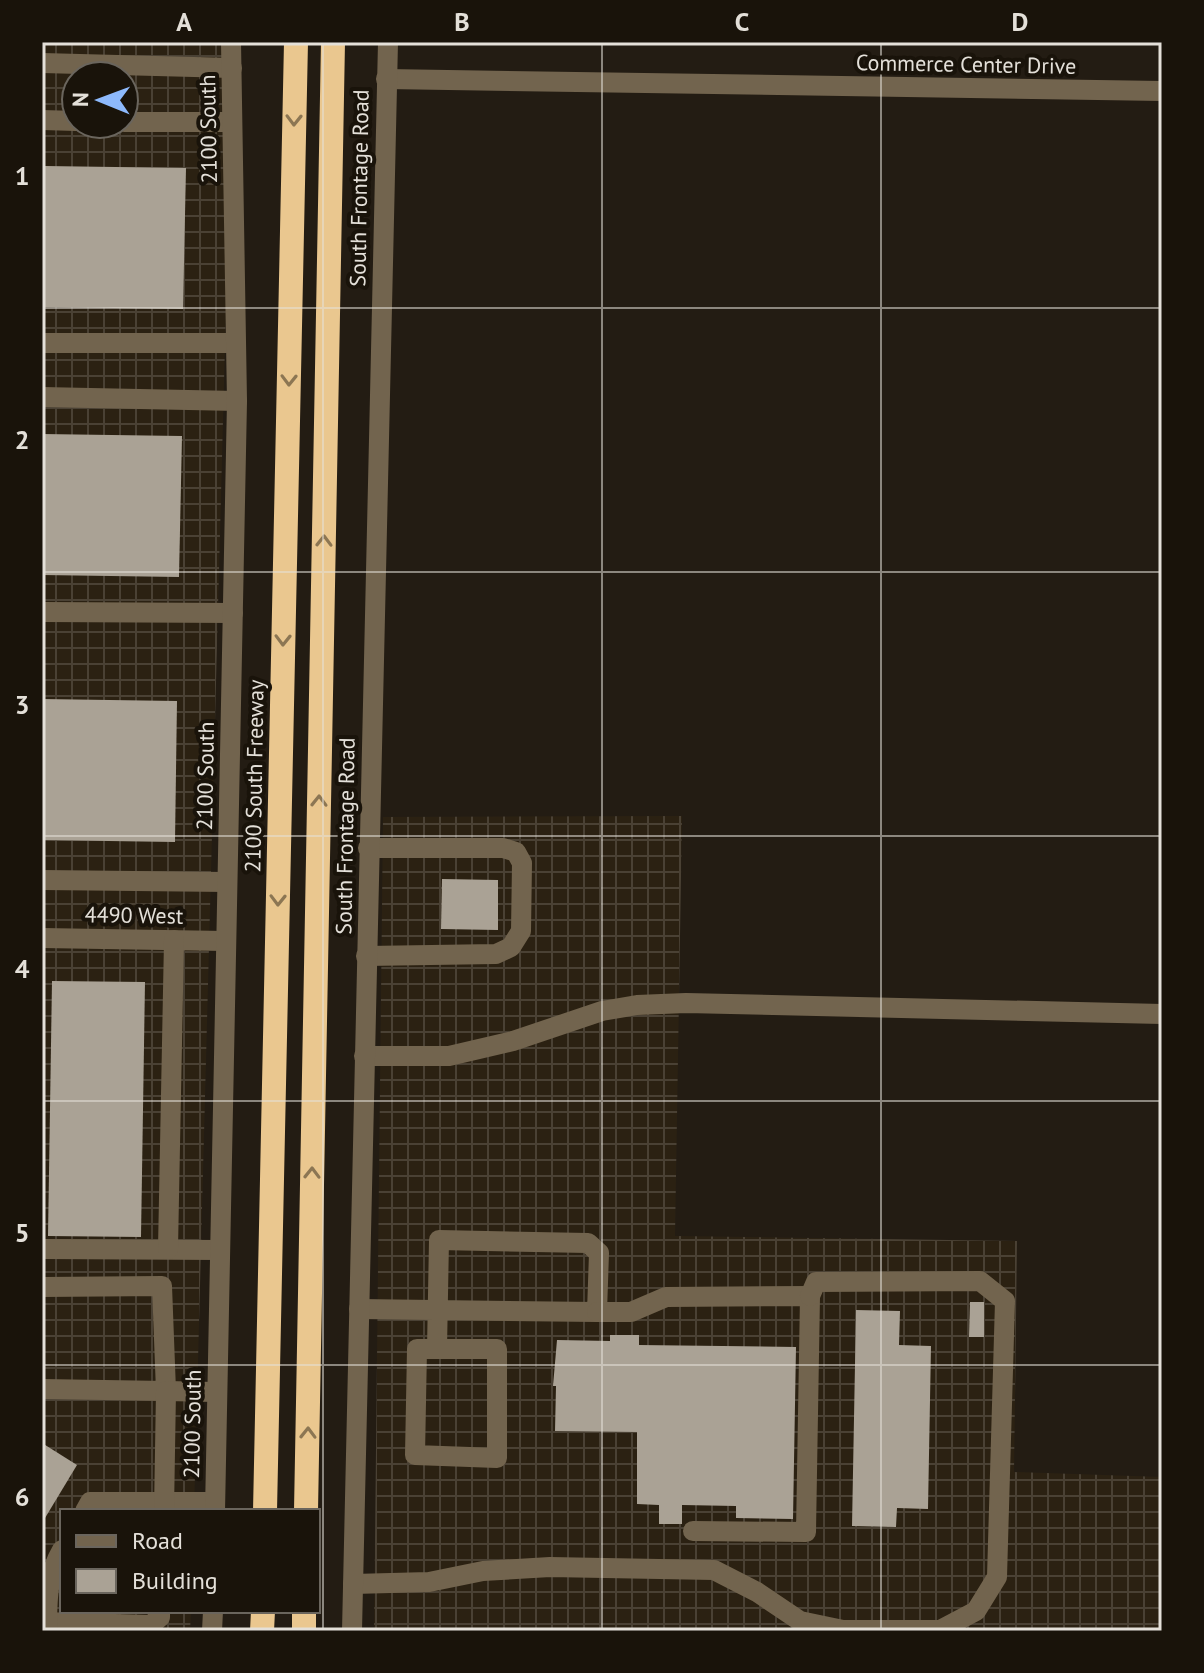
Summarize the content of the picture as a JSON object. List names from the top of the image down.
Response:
{
  "streets": {
    "highway": ["2100 South Freeway"],
    "street": [
      "Commerce Center Drive",
      "2100 South",
      "South Frontage Road",
      "4490 West"
    ]
  },
  "crossings": [
    ["Commerce Center Drive", "South Frontage Road"],
    ["2100 South", "4490 West"]
  ],
  "legend": ["Road", "Building"],
  "north": "left",
  "grid": {
    "columns": [
      "A",
      "B",
      "C",
      "D"
    ],
    "rows": [
      "1",
      "2",
      "3",
      "4",
      "5",
      "6"
    ]
  }
}
